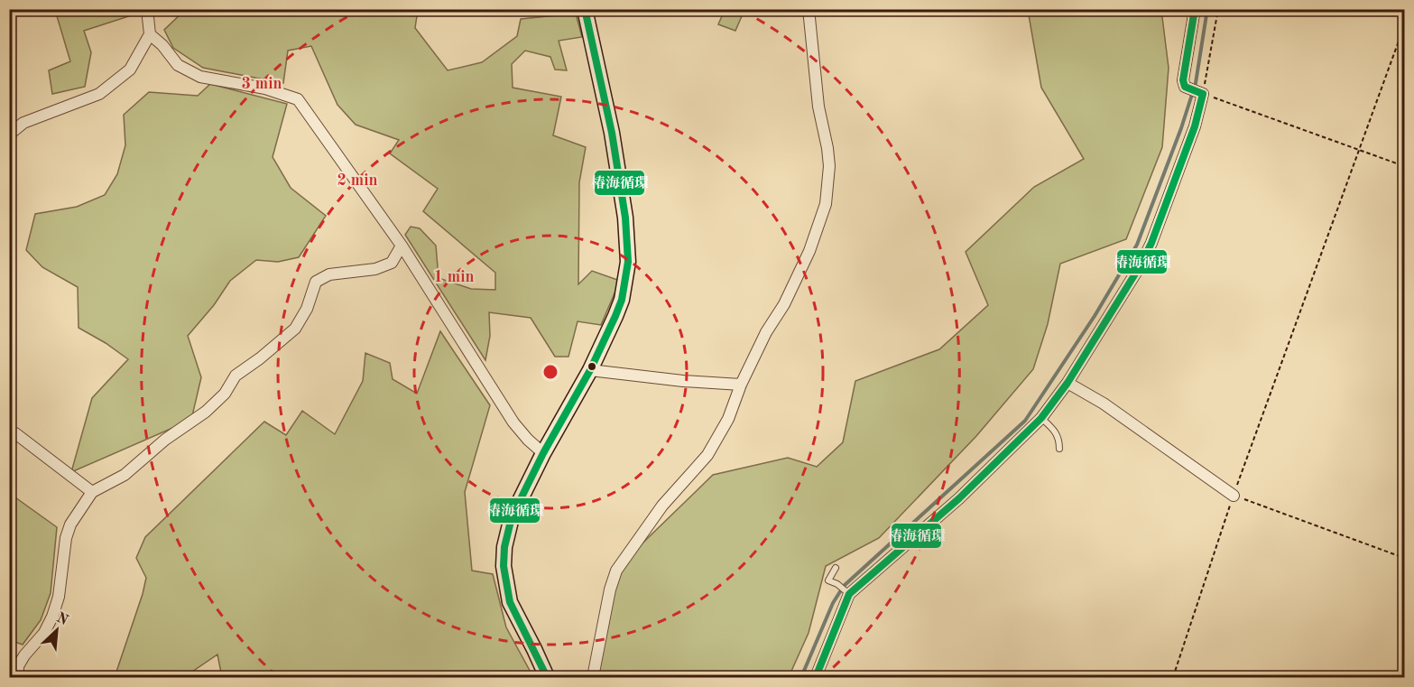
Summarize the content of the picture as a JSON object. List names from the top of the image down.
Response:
{
  "lines": ["transit line 椿海循環"],
  "north": "top right",
  "rings": ["3 min", "2 min", "1 min"]
}
